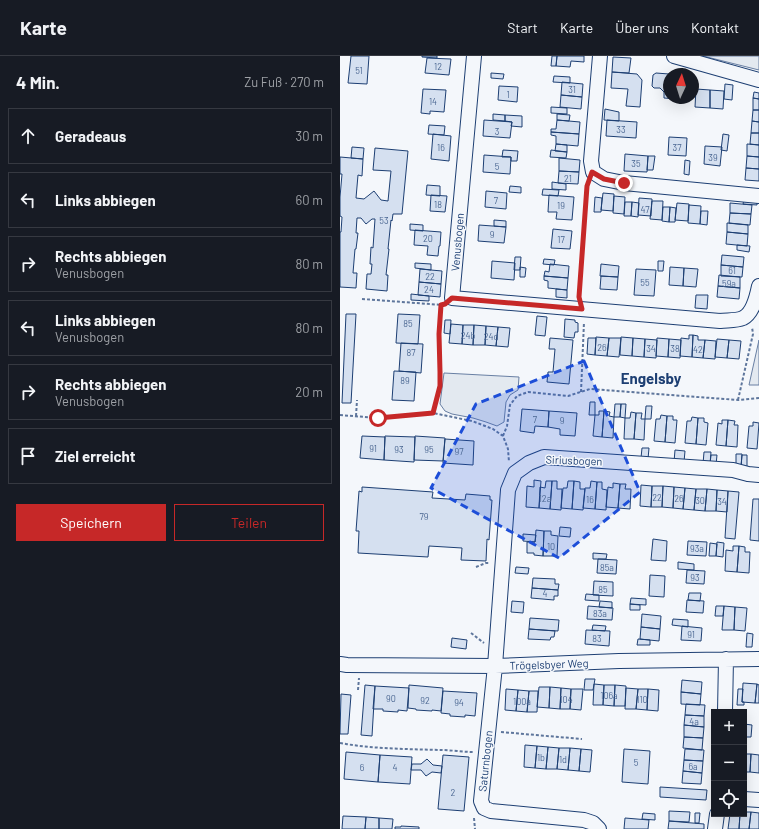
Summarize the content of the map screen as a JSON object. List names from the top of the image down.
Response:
{
  "streets": {
    "street": [
      "Venusbogen",
      "Siriusbogen",
      "Trögelsbyer Weg",
      "Saturnbogen"
    ]
  },
  "crossings": [
    ["Siriusbogen", "Trögelsbyer Weg"],
    ["Siriusbogen", "Saturnbogen"],
    ["Trögelsbyer Weg", "Saturnbogen"]
  ],
  "districts": ["Engelsby"],
  "house_numbers": [
    "12",
    "51",
    "31",
    "1",
    "14",
    "33",
    "3",
    "16",
    "37",
    "39",
    "35",
    "5",
    "21",
    "7",
    "18",
    "19",
    "47",
    "53",
    "9",
    "20",
    "17",
    "61",
    "22",
    "55",
    "59a",
    "24",
    "85",
    "24b",
    "24d",
    "26",
    "34",
    "38",
    "42",
    "87",
    "89",
    "7",
    "9",
    "91",
    "93",
    "95",
    "97",
    "22",
    "12a",
    "26",
    "16",
    "30",
    "34",
    "79",
    "10",
    "93a",
    "85a",
    "93",
    "85",
    "4",
    "83a",
    "91",
    "83",
    "106a",
    "90",
    "104",
    "110",
    "92",
    "100a",
    "94",
    "4a",
    "1b",
    "1d",
    "5",
    "6a",
    "6",
    "4",
    "2"
  ],
  "north": "top",
  "page": {
    "header": "Karte",
    "nav": [
      "Start",
      "Karte",
      "Über uns",
      "Kontakt"
    ],
    "heading": ["4 Min.", "Zu Fuß · 270 m"],
    "list": [
      ["Geradeaus", "30 m"],
      ["Links abbiegen", "60 m"],
      ["Rechts abbiegen", "Venusbogen", "80 m"],
      ["Links abbiegen", "Venusbogen", "80 m"],
      ["Rechts abbiegen", "Venusbogen", "20 m"],
      "Ziel erreicht"
    ],
    "buttons": ["Speichern", "Teilen"],
    "map_buttons": ["+", "−"]
  }
}
